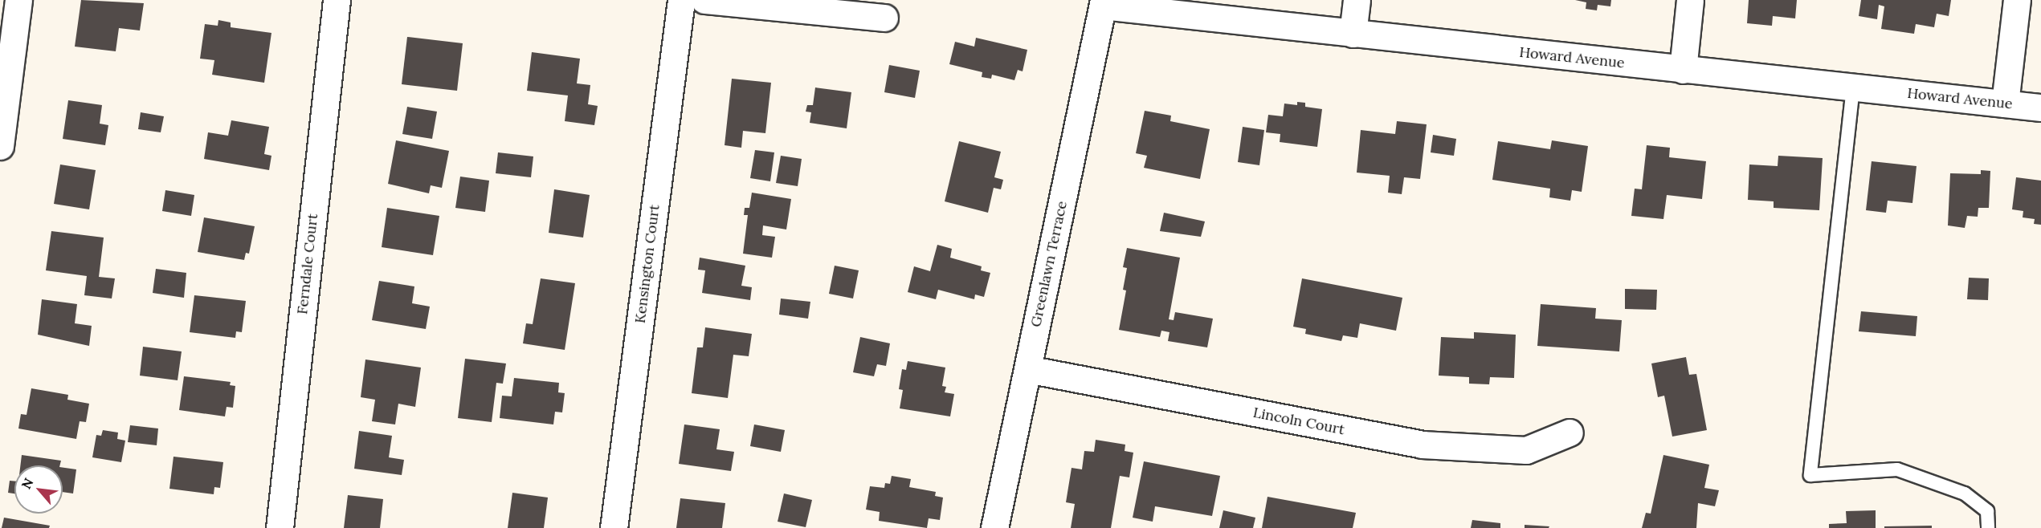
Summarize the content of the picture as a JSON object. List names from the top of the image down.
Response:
{
  "streets": {
    "street": [
      "Howard Avenue",
      "Ferndale Court",
      "Kensington Court",
      "Greenlawn Terrace",
      "Lincoln Court"
    ]
  },
  "crossings": [
    ["Howard Avenue", "Greenlawn Terrace"],
    ["Greenlawn Terrace", "Lincoln Court"]
  ],
  "north": "top left"
}
